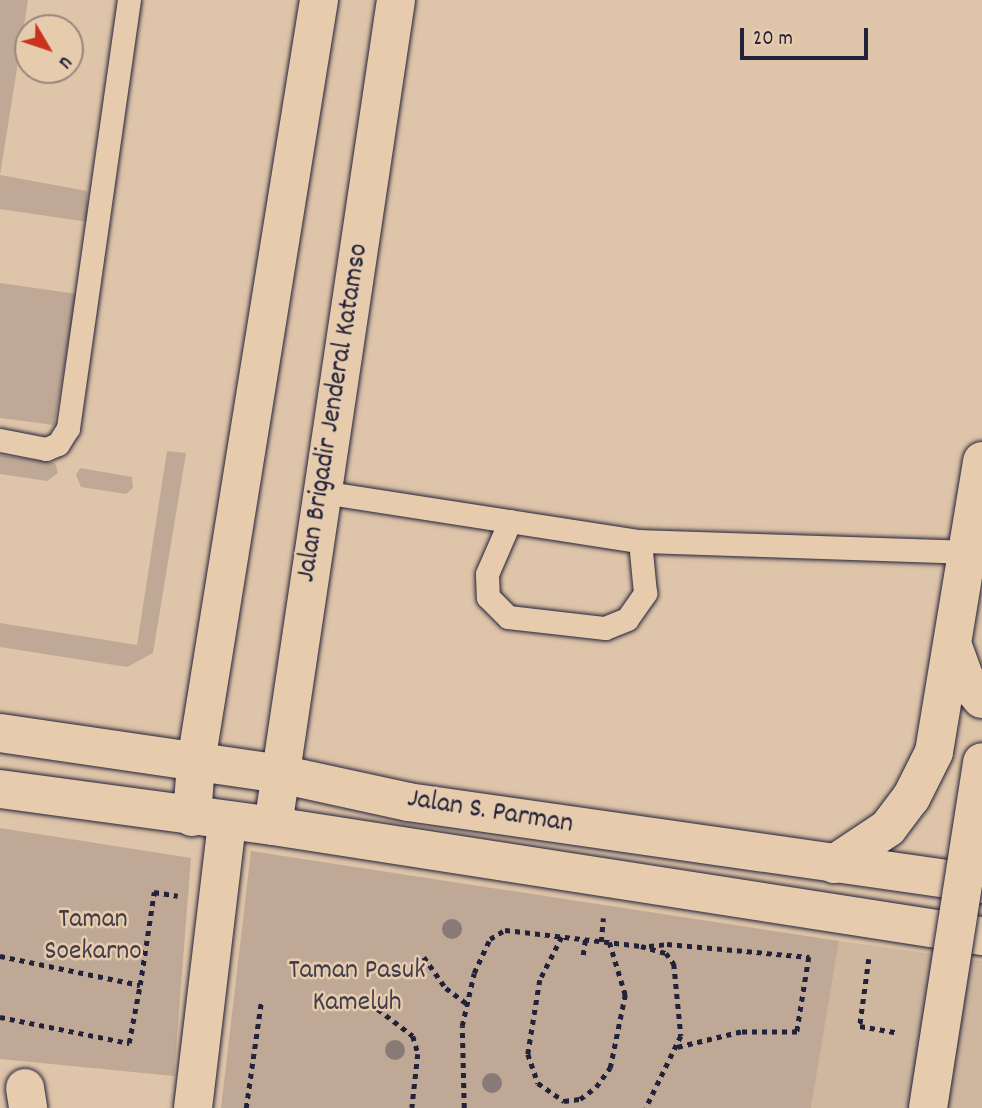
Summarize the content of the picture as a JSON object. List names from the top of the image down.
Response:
{
  "streets": {
    "main road": ["Jalan Brigadir Jenderal Katamso", "Jalan S. Parman"]
  },
  "crossings": [
    ["Jalan Brigadir Jenderal Katamso", "Jalan S. Parman"]
  ],
  "parks": ["Taman Soekarno", "Taman Pasuk Kameluh"],
  "scale_bar": "20 m",
  "north": "bottom right"
}
